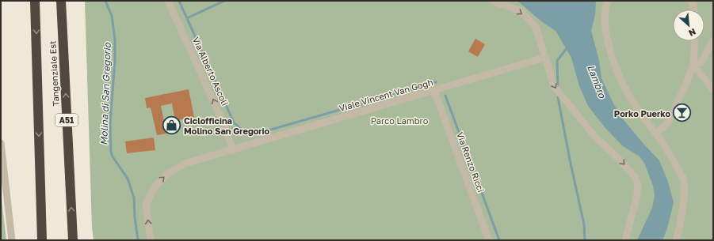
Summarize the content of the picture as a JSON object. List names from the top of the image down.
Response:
{
  "streets": {
    "highway": ["Tangenziale Est", "A51"],
    "street": ["Via Alberto Ascoli", "Viale Vincent Van Gogh", "Via Renzo Ricci"]
  },
  "crossings": [
    ["Via Alberto Ascoli", "Viale Vincent Van Gogh"],
    ["Viale Vincent Van Gogh", "Via Renzo Ricci"]
  ],
  "one_way": ["Via Alberto Ascoli"],
  "water": ["Lambro", "Molina di San Gregorio"],
  "parks": ["Parco Lambro"],
  "places": {
    "bar": ["Porko Puerko"],
    "shop": ["Ciclofficina Molino San Gregorio"]
  },
  "north": "bottom right"
}
